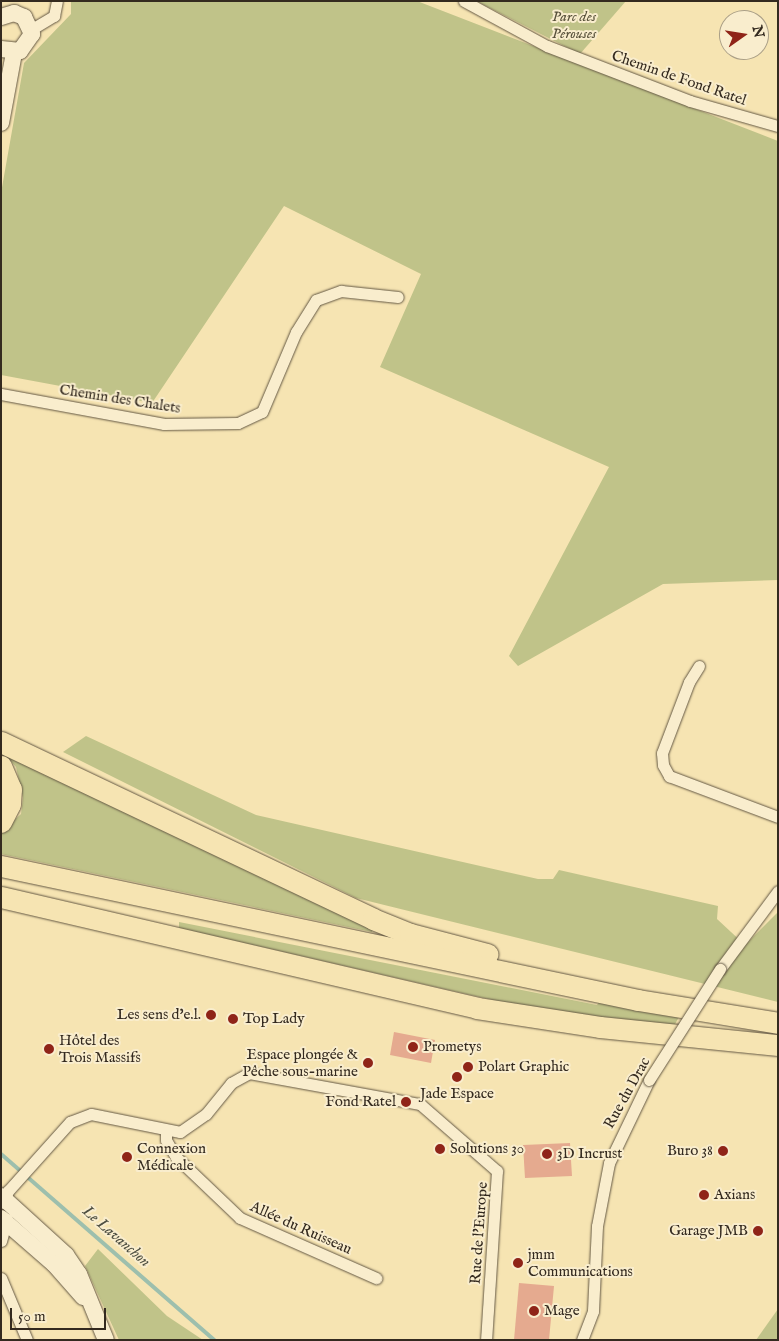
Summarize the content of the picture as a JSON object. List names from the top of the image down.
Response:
{
  "streets": {
    "street": [
      "Chemin de Fond Ratel",
      "Chemin des Chalets",
      "Rue du Drac",
      "Allée du Ruisseau",
      "Rue de l'Europe"
    ]
  },
  "crossings": [
    ["Allée du Ruisseau", "Rue de l'Europe"]
  ],
  "water": ["Le Lavanchon"],
  "parks": ["Parc des Pérouses"],
  "places": [
    "Les sens d'e.l.",
    "Top Lady",
    "Prometys",
    "Hôtel des Trois Massifs",
    "Espace plongée & Pêche sous-marine",
    "Polart Graphic",
    "Jade Espace",
    "Fond Ratel",
    "Solutions 30",
    "Buro 38",
    "3D Incrust",
    "Connexion Médicale",
    "Axians",
    "Garage JMB",
    "jmm Communications",
    "Mage"
  ],
  "scale_bar": "50 m",
  "north": "right"
}
